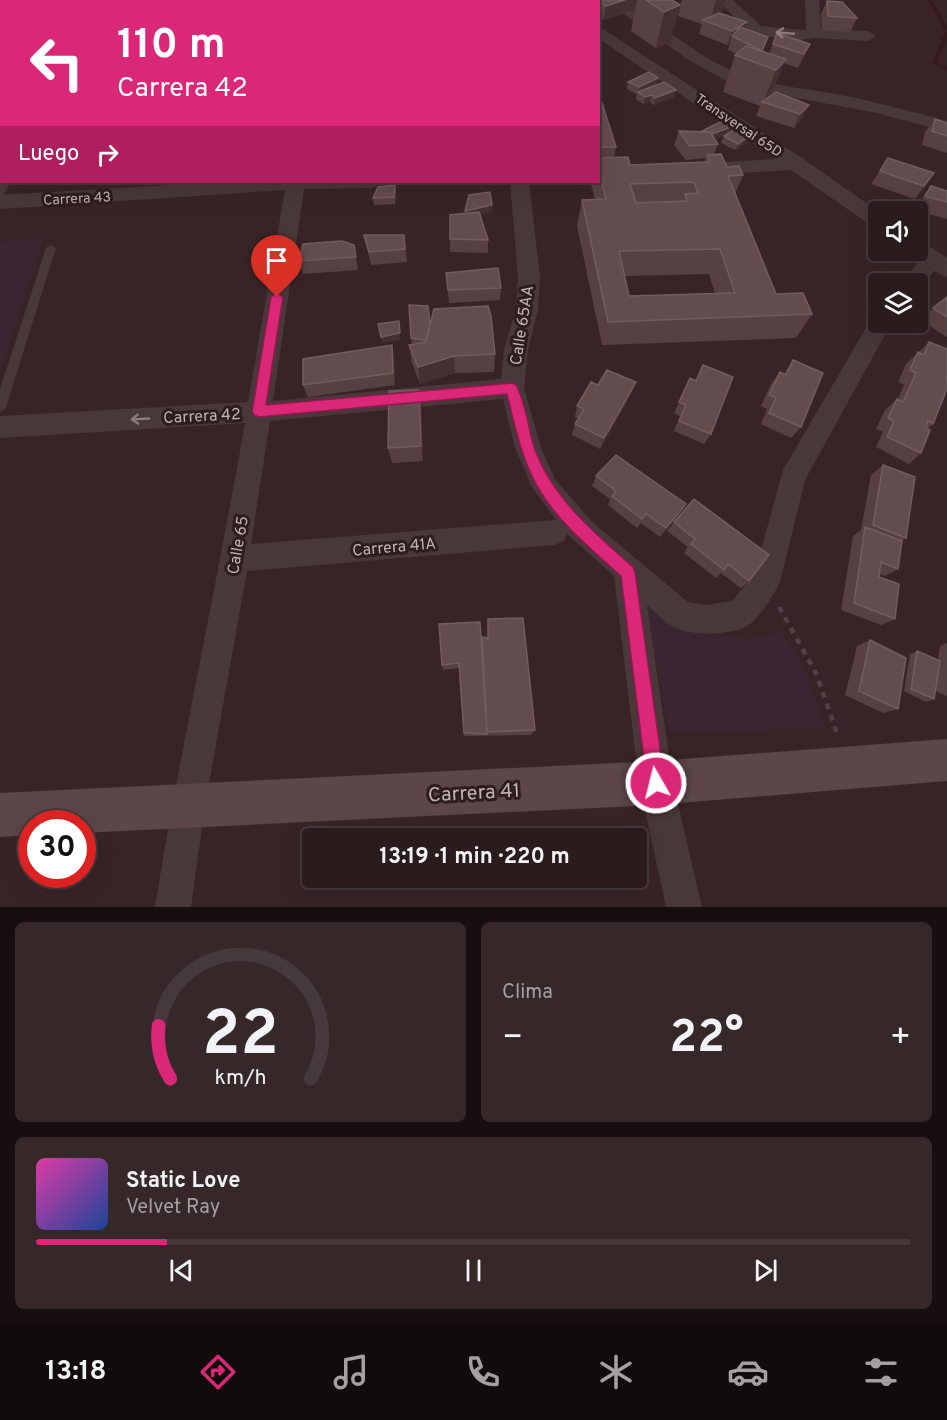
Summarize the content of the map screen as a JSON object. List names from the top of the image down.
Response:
{
  "streets": {
    "street": [
      "Transversal 65D",
      "Carrera 43",
      "Calle 65AA",
      "Carrera 42",
      "Calle 65",
      "Carrera 41A",
      "Carrera 41"
    ]
  },
  "crossings": [
    ["Calle 65AA", "Carrera 42"],
    ["Carrera 42", "Calle 65"],
    ["Calle 65", "Carrera 41A"],
    ["Calle 65", "Carrera 41"]
  ],
  "one_way": ["Carrera 42"],
  "page": {
    "turn": ["110 m", "Carrera 42"],
    "then": "Luego",
    "limit": "30",
    "trip": "13:19 · 1 min · 220 m",
    "tile": "Clima",
    "heat": ["−", "22°", "+"],
    "song": ["Static Love", "Velvet Ray"],
    "tabs": "13:18",
    "gauge": ["22", "km/h"]
  }
}
